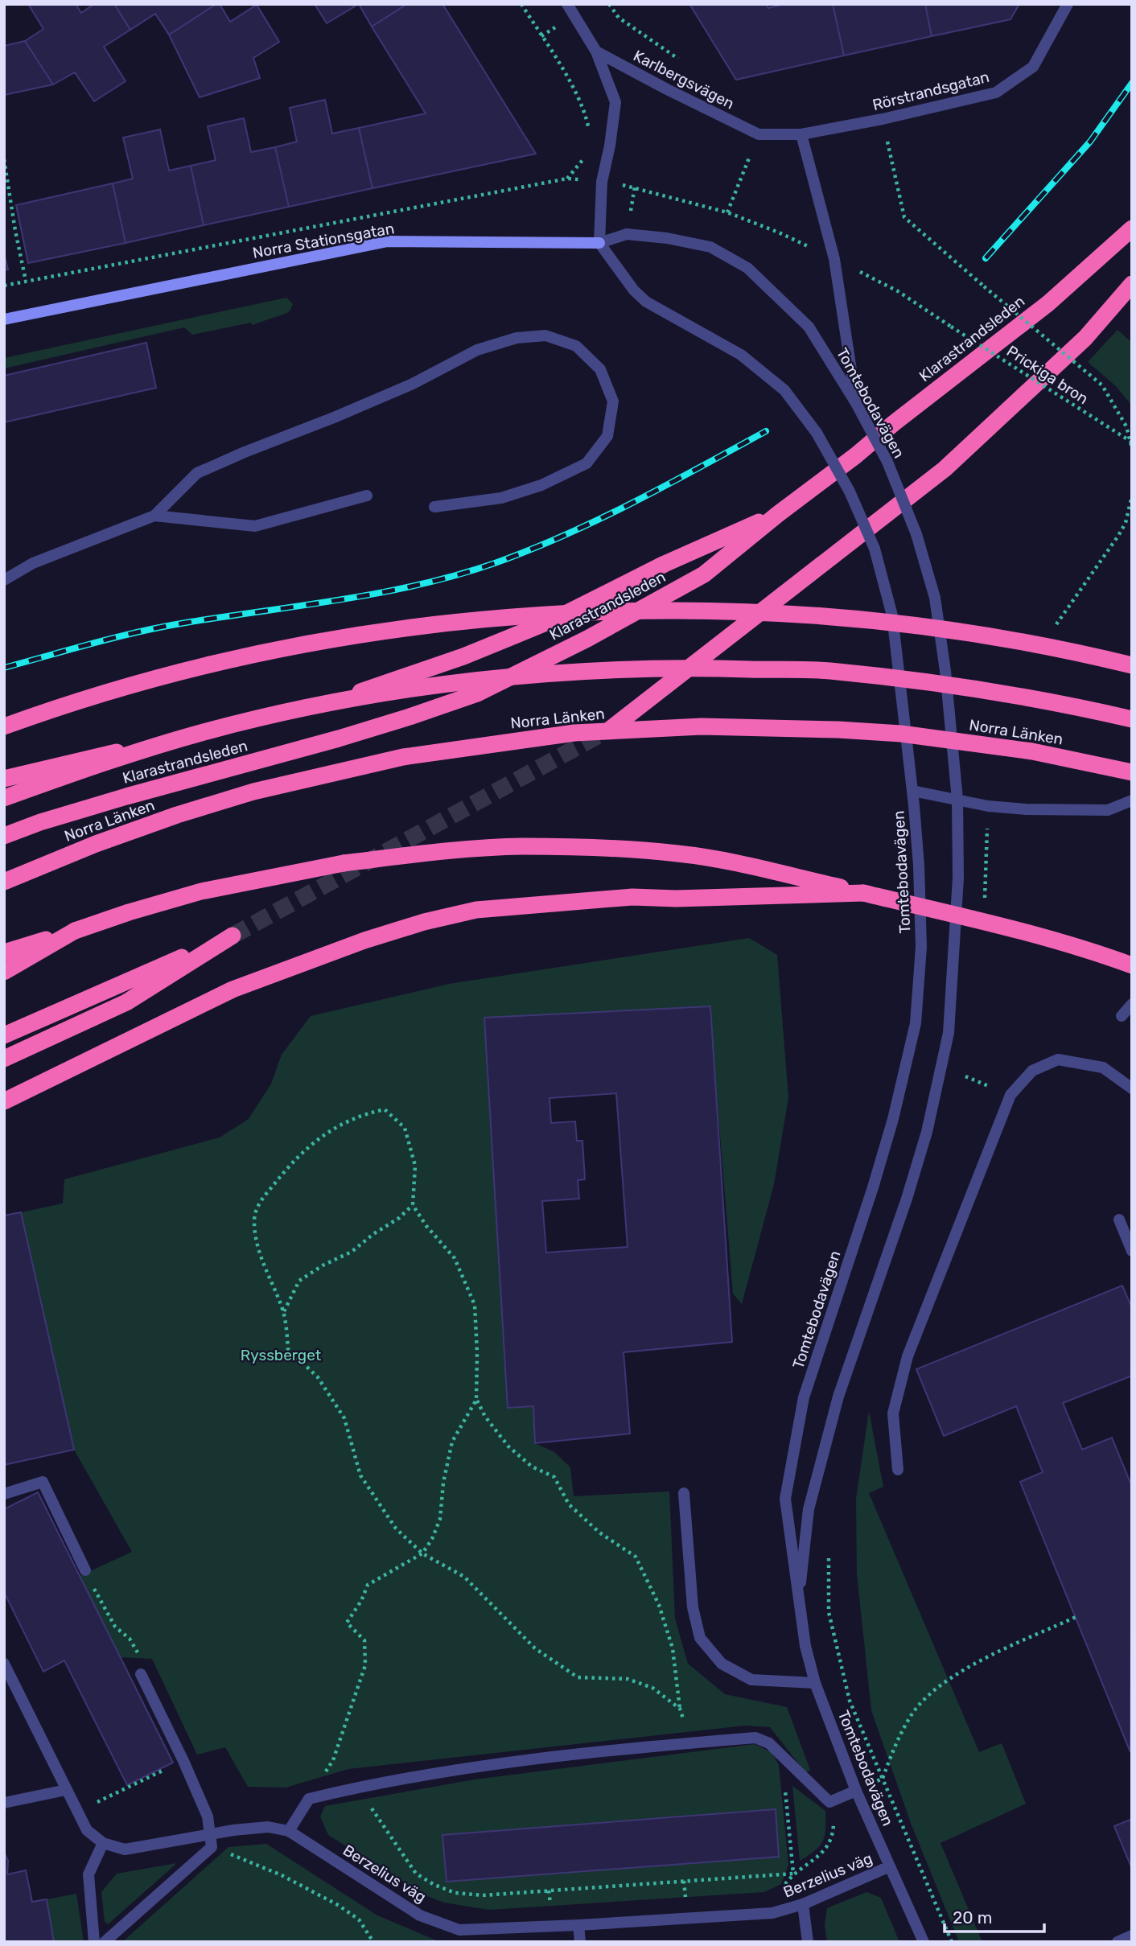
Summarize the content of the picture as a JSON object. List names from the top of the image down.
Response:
{
  "streets": {
    "highway": ["Klarastrandsleden", "Norra Länken"],
    "street": [
      "Karlbergsvägen",
      "Rörstrandsgatan",
      "Norra Stationsgatan",
      "Tomtebodavägen",
      "Berzelius väg"
    ],
    "path": ["Prickiga bron"]
  },
  "crossings": [
    ["Karlbergsvägen", "Rörstrandsgatan"],
    ["Norra Stationsgatan", "Tomtebodavägen"],
    ["Tomtebodavägen", "Berzelius väg"]
  ],
  "parks": ["Ryssberget"],
  "scale_bar": "20 m"
}
